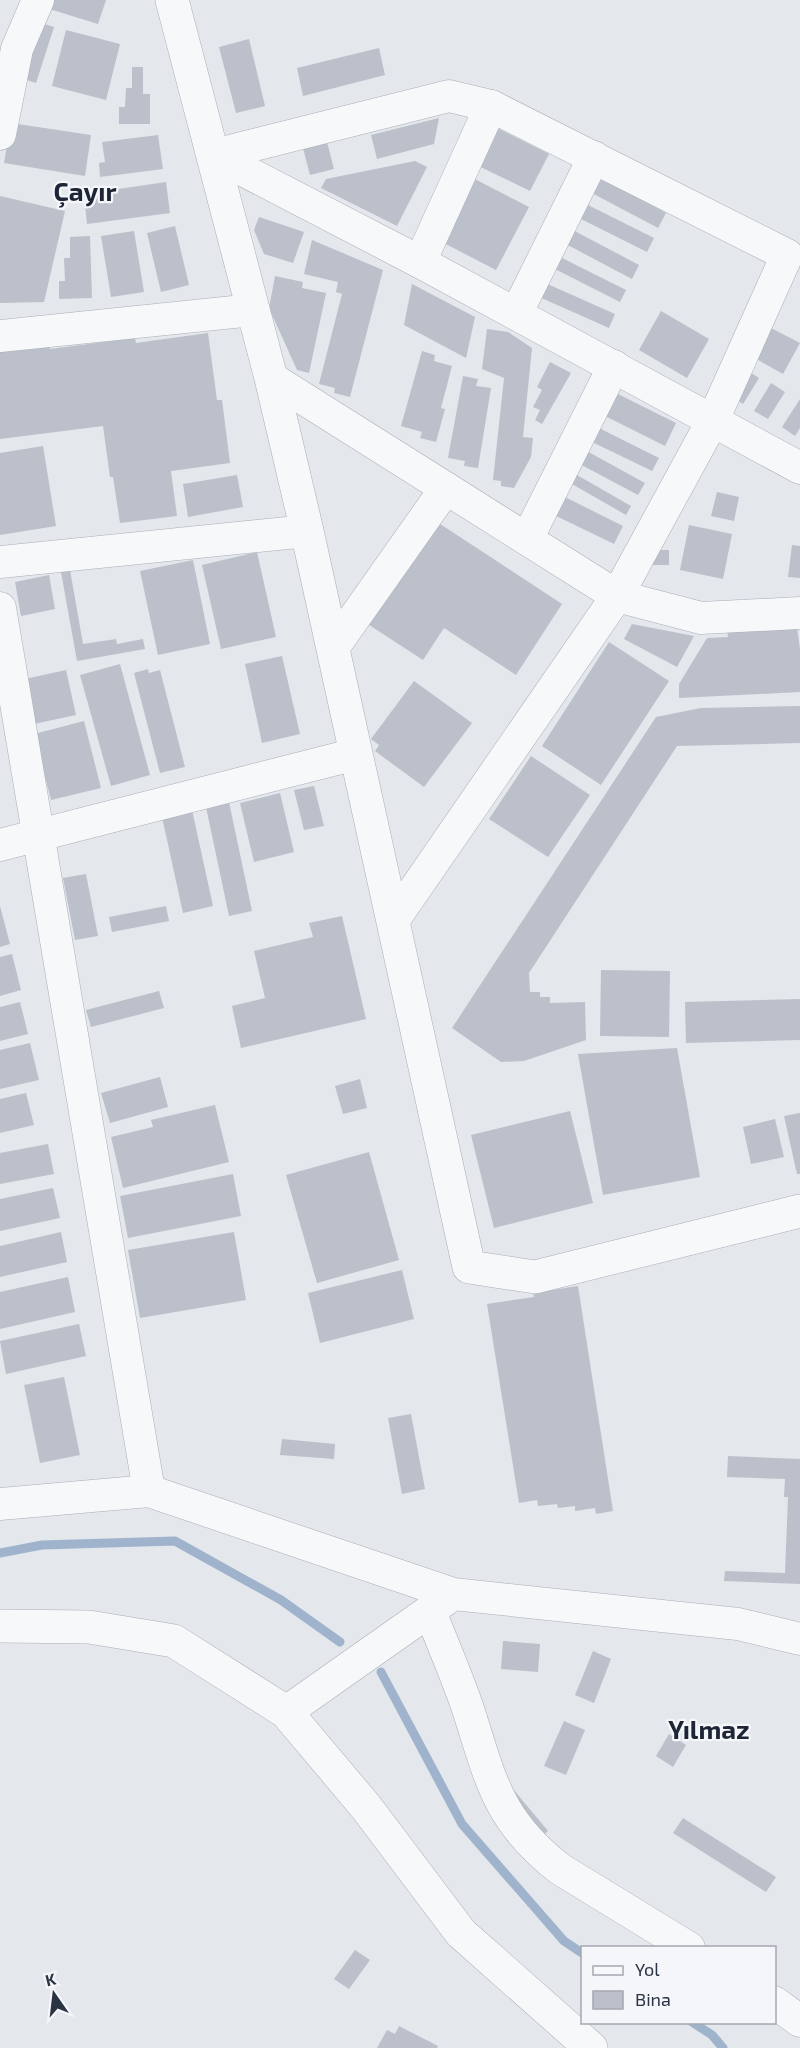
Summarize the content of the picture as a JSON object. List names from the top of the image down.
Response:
{
  "districts": ["Çayır", "Yılmaz"],
  "legend": ["Yol", "Bina"],
  "north": "top"
}
